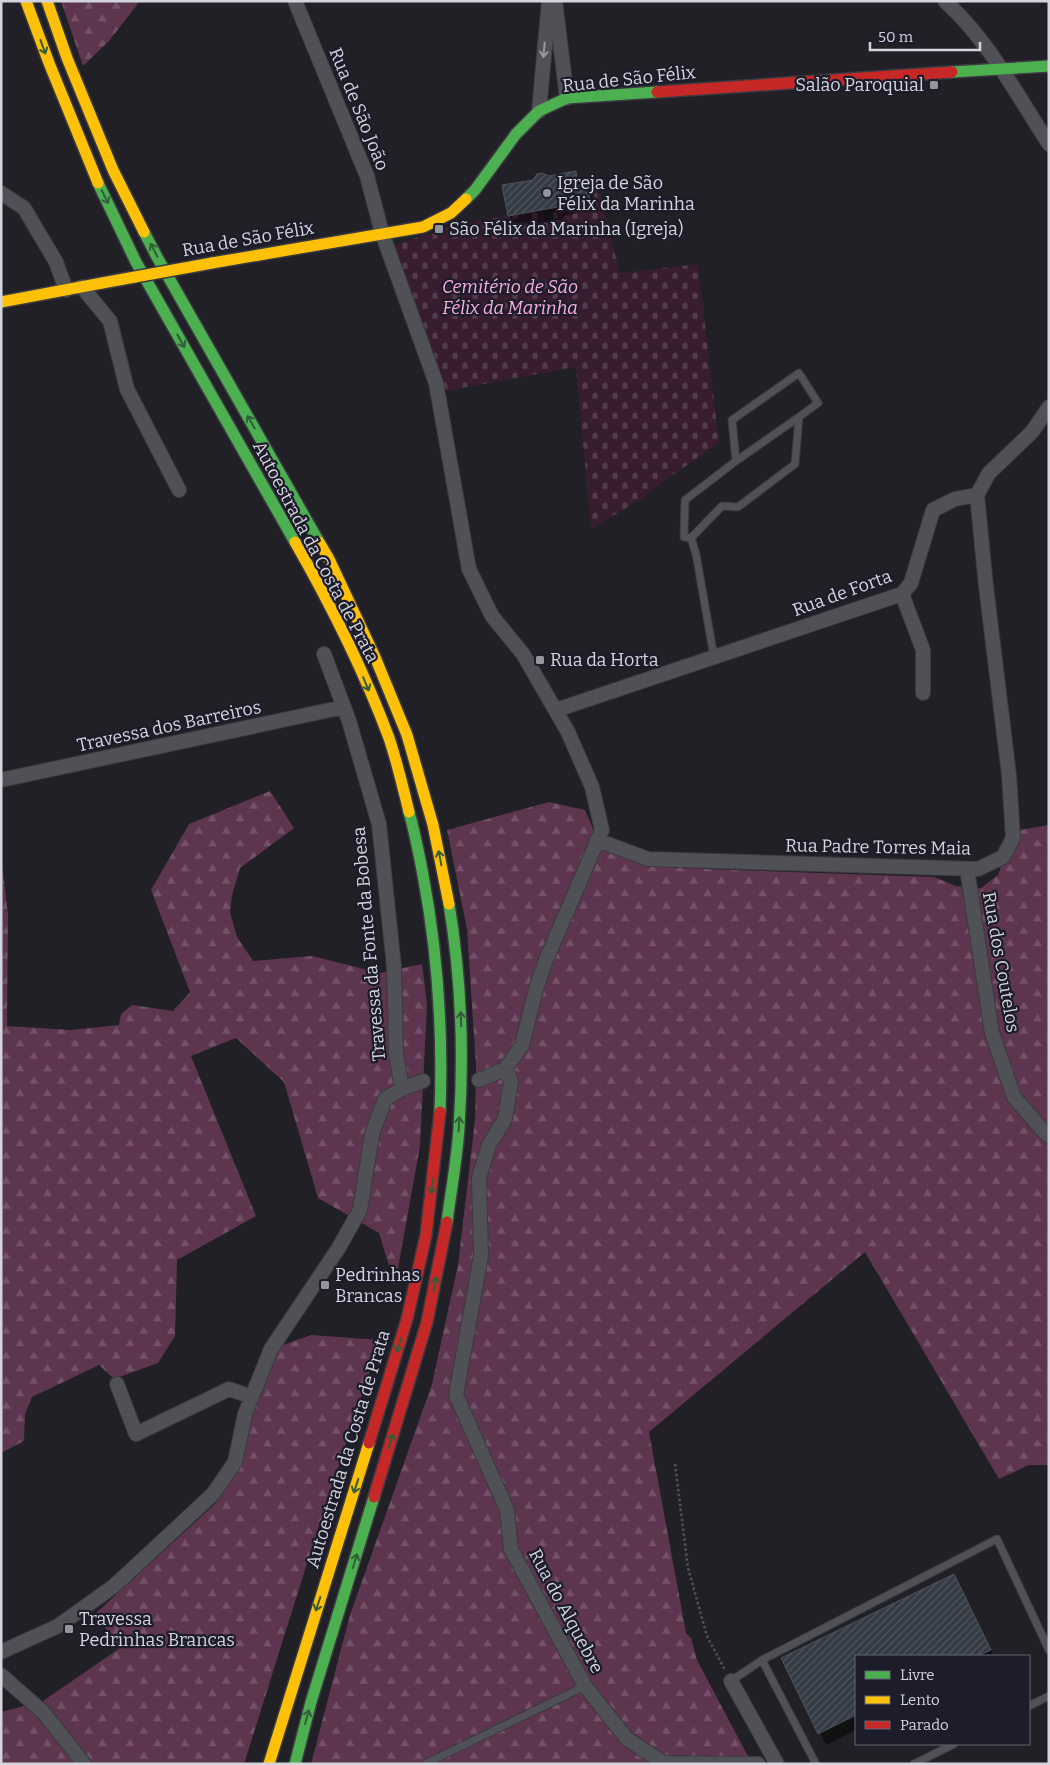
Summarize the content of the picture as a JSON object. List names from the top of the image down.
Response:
{
  "streets": {
    "main road": ["Rua de São Félix", "Autoestrada da Costa de Prata"],
    "street": [
      "Rua de São João",
      "Rua de Forta",
      "Travessa dos Barreiros",
      "Rua Padre Torres Maia",
      "Travessa da Fonte da Bobesa",
      "Rua dos Coutelos",
      "Rua do Alquebre"
    ]
  },
  "crossings": [
    ["Rua de São Félix", "Rua de São João"],
    ["Rua de São João", "Rua de Forta"],
    ["Rua de São João", "Rua Padre Torres Maia"],
    ["Rua de São João", "Rua do Alquebre"],
    ["Rua de Forta", "Rua Padre Torres Maia"],
    ["Travessa dos Barreiros", "Travessa da Fonte da Bobesa"],
    ["Rua Padre Torres Maia", "Rua dos Coutelos"]
  ],
  "parks": ["Cemitério de São Félix da Marinha"],
  "places": {
    "transit": [
      "Salão Paroquial",
      "São Félix da Marinha (Igreja)",
      "Rua da Horta",
      "Pedrinhas Brancas",
      "Travessa Pedrinhas Brancas"
    ],
    "other": ["Igreja de São Félix da Marinha"]
  },
  "legend": ["Livre", "Lento", "Parado"],
  "scale_bar": "50 m"
}
